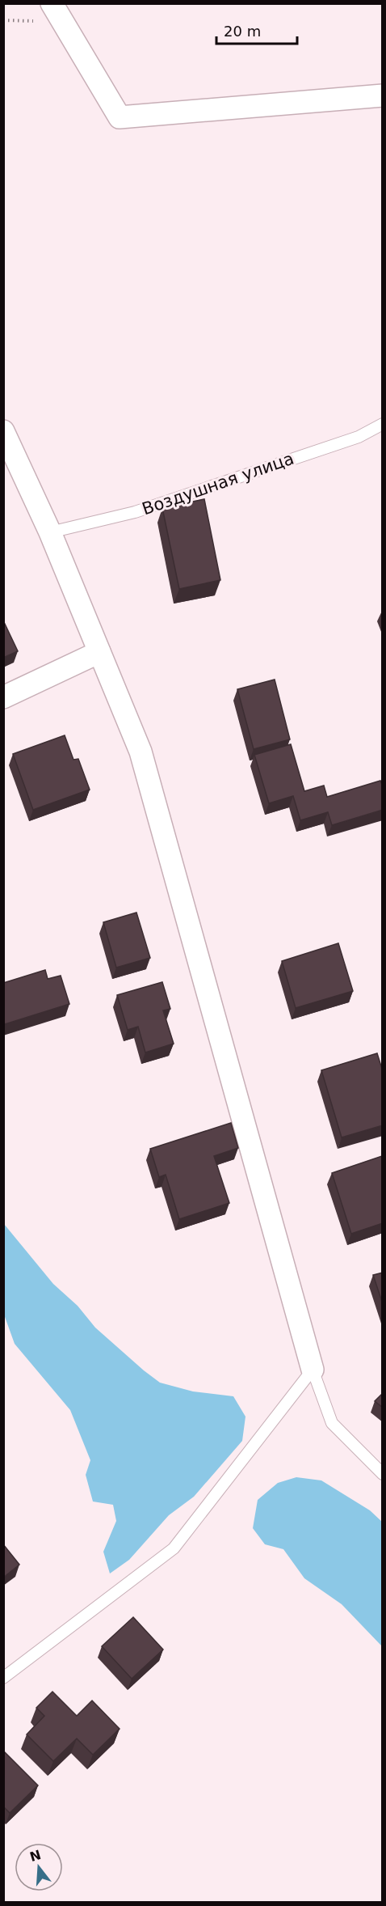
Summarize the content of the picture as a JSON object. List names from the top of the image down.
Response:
{
  "streets": {
    "lane": ["Воздушная улица"]
  },
  "scale_bar": "20 m",
  "north": "top"
}
